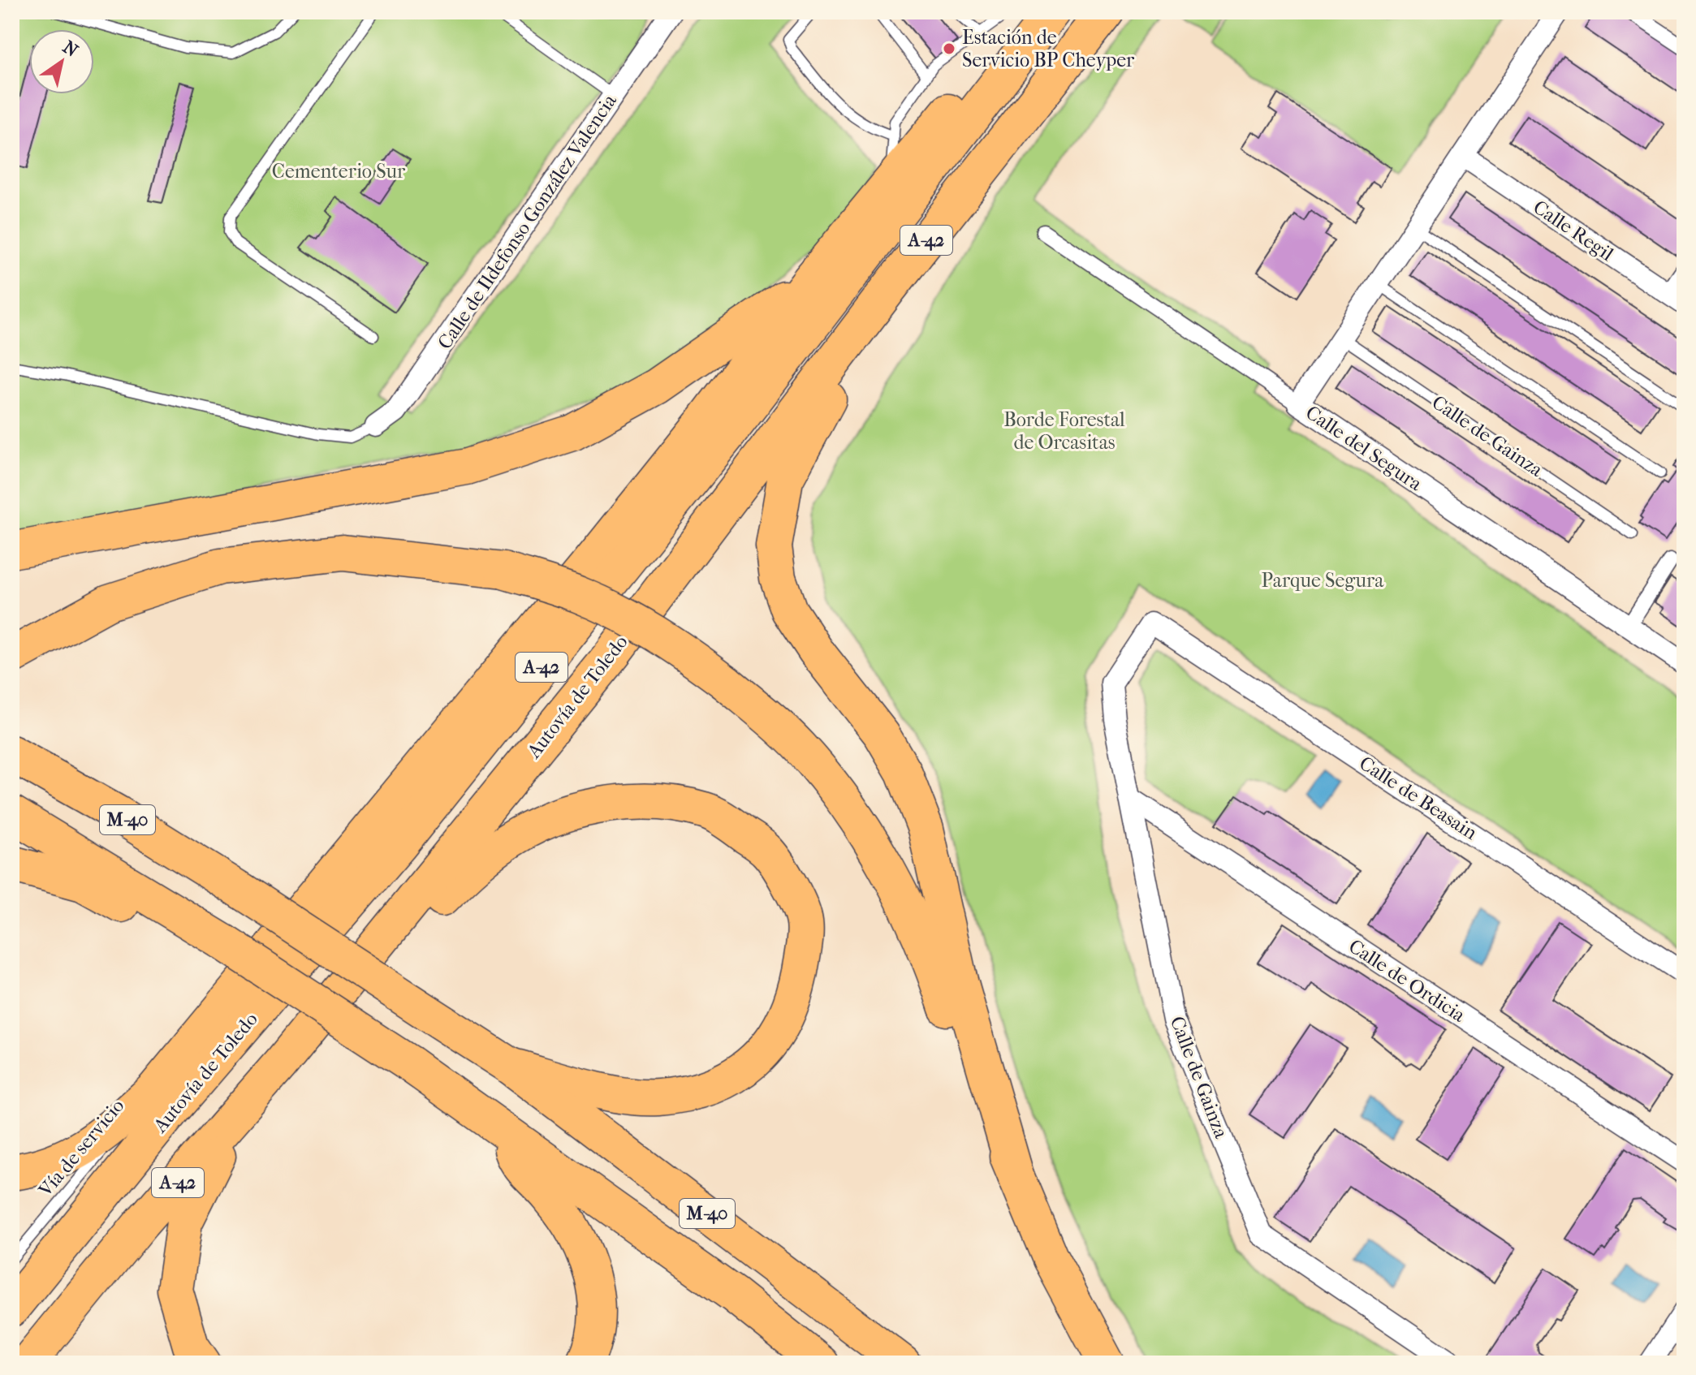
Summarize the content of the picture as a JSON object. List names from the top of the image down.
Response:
{
  "streets": {
    "highway": ["A-42", "Autovía de Toledo", "M-40"],
    "street": [
      "Calle de Ildefonso González Valencia",
      "Calle Regil",
      "Calle de Gainza",
      "Calle del Segura",
      "Calle de Beasain",
      "Calle de Ordicia"
    ],
    "lane": ["Vía de servicio"]
  },
  "crossings": [
    ["Calle de Gainza", "Calle de Beasain"],
    ["Calle de Gainza", "Calle de Ordicia"]
  ],
  "parks": ["Cementerio Sur", "Borde Forestal de Orcasitas", "Parque Segura"],
  "places": ["Estación de Servicio BP Cheyper"],
  "north": "top right"
}
